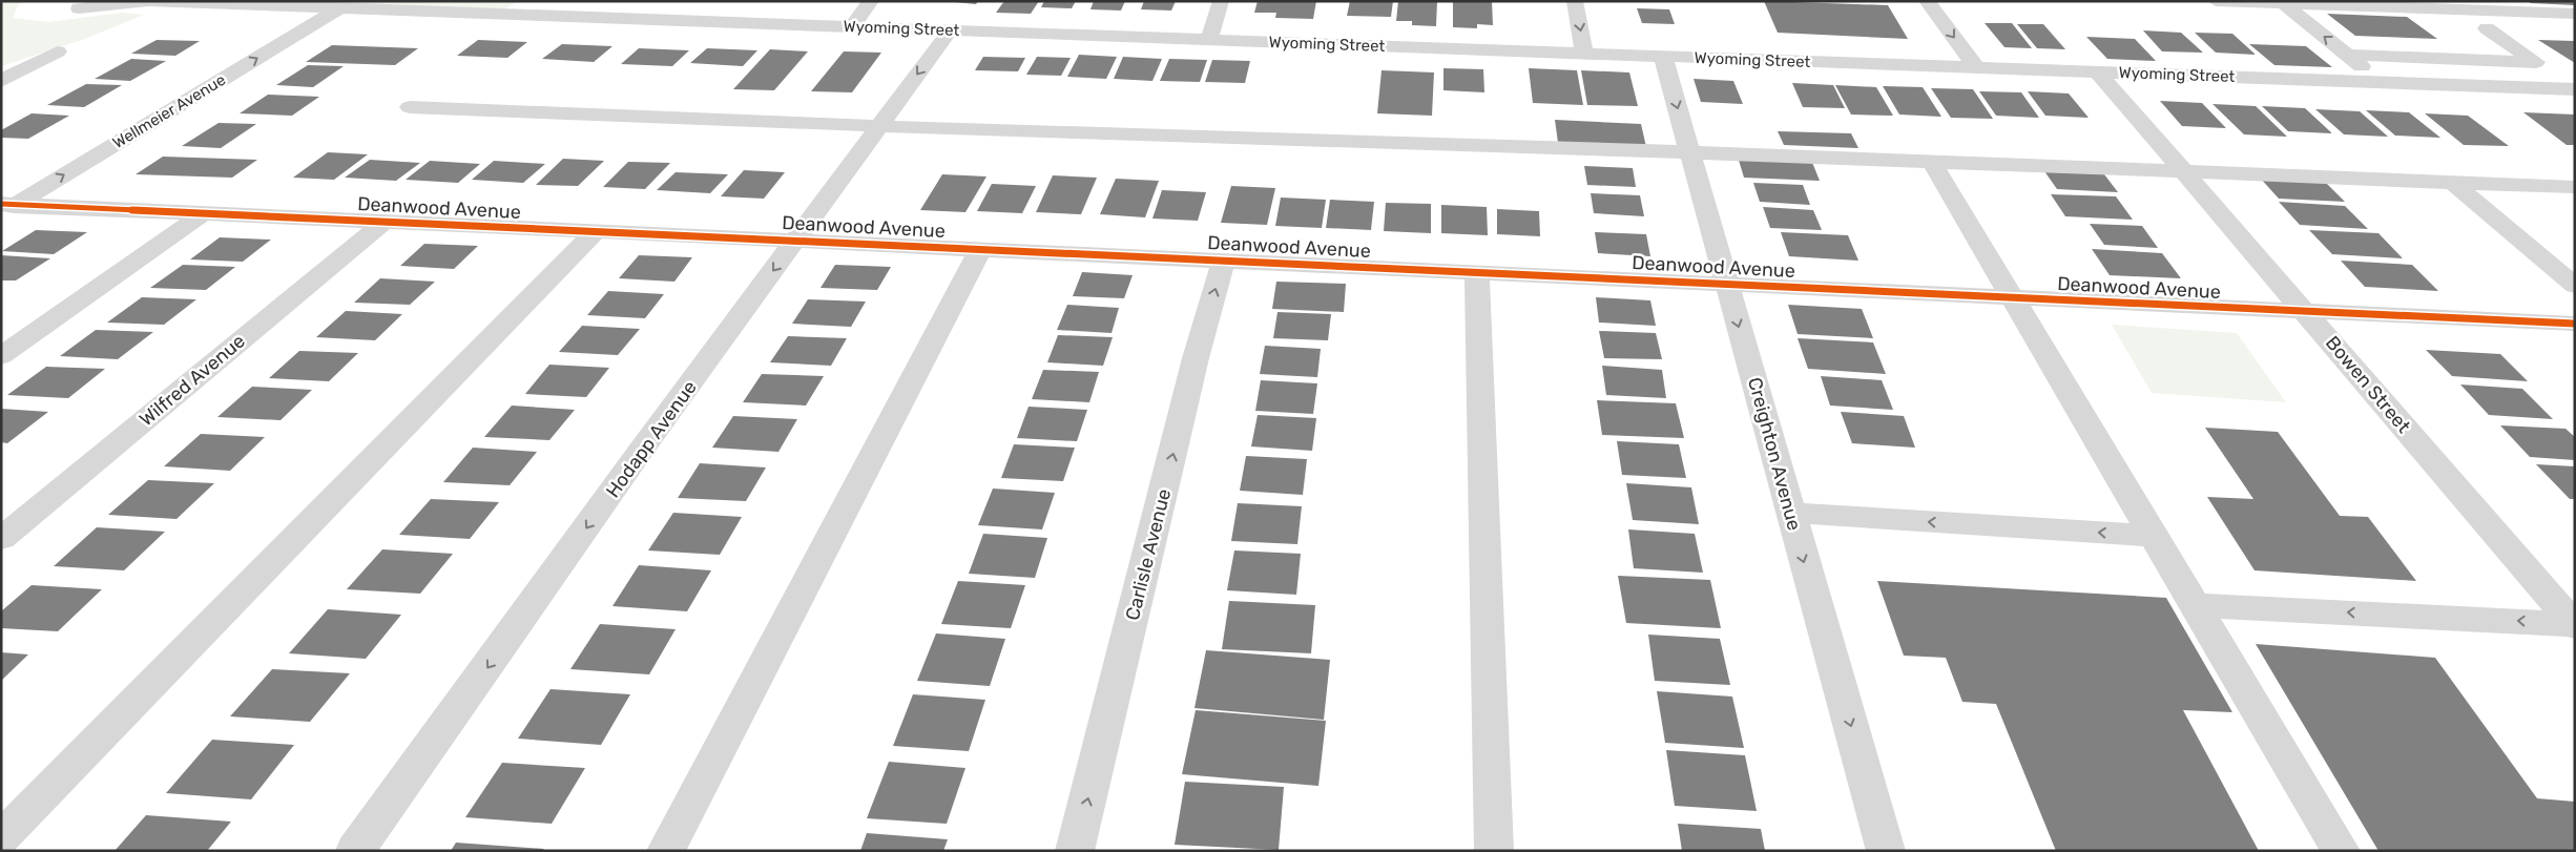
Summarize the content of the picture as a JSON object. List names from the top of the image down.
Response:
{
  "streets": {
    "street": [
      "Wyoming Street",
      "Wellmeier Avenue",
      "Deanwood Avenue",
      "Wilfred Avenue",
      "Bowen Street",
      "Hodapp Avenue",
      "Creighton Avenue",
      "Carlisle Avenue"
    ]
  },
  "crossings": [
    ["Wyoming Street", "Wellmeier Avenue"],
    ["Wyoming Street", "Bowen Street"],
    ["Wyoming Street", "Hodapp Avenue"],
    ["Wyoming Street", "Creighton Avenue"],
    ["Wellmeier Avenue", "Deanwood Avenue"],
    ["Deanwood Avenue", "Wilfred Avenue"],
    ["Deanwood Avenue", "Bowen Street"],
    ["Deanwood Avenue", "Hodapp Avenue"],
    ["Deanwood Avenue", "Creighton Avenue"],
    ["Deanwood Avenue", "Carlisle Avenue"]
  ],
  "one_way": ["Creighton Avenue", "Carlisle Avenue"]
}
